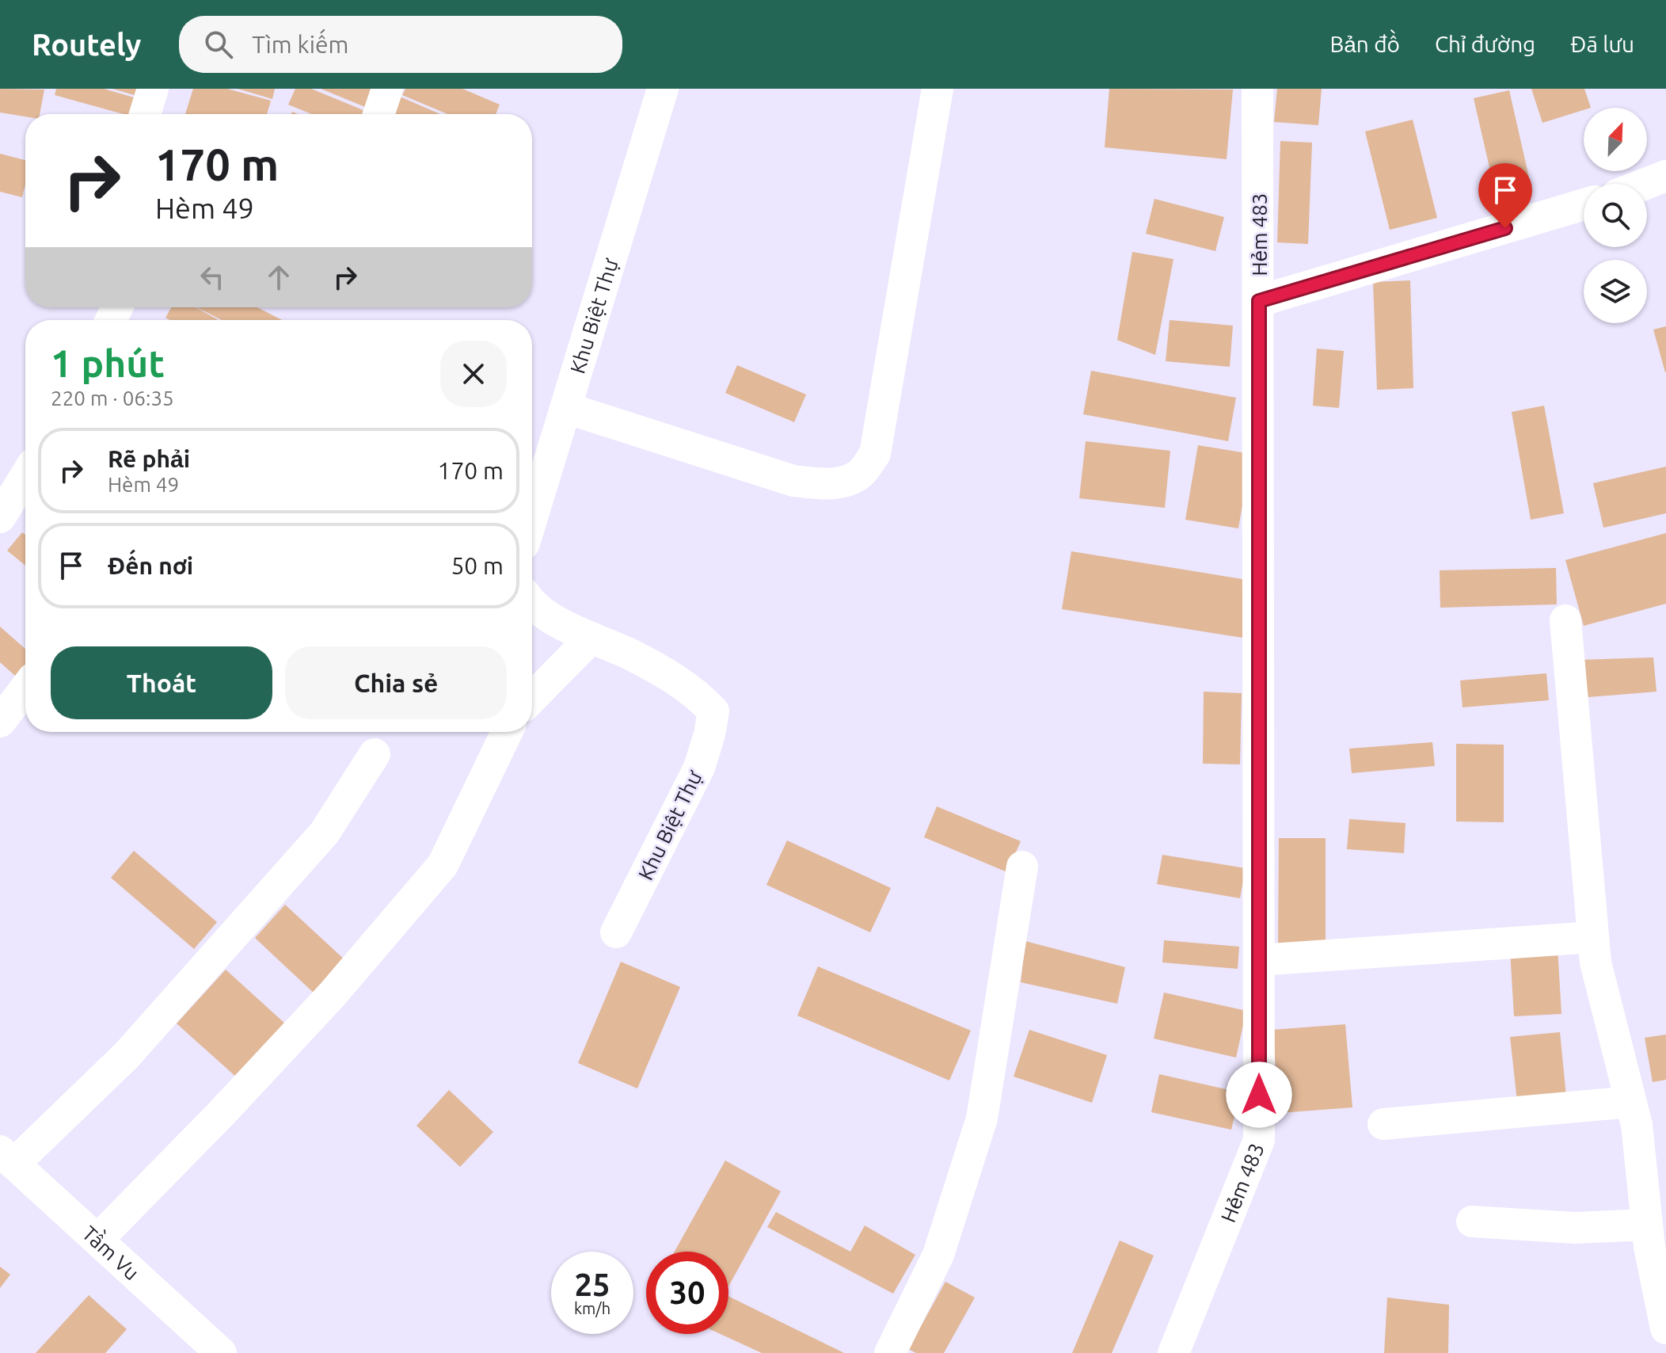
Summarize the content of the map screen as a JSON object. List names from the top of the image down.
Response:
{
  "streets": {
    "street": ["Hẻm 483", "Khu Biệt Thự", "Tầm Vu"]
  },
  "north": "top right",
  "page": {
    "header": "Routely",
    "search": "Tìm kiếm",
    "nav": ["Bản đồ", "Chỉ đường", "Đã lưu"],
    "turn": ["170 m", "Hèm 49"],
    "heading": ["1 phút", "220 m · 06:35"],
    "list": [
      {
        "name": "Rẽ phải",
        "note": "Hèm 49",
        "value": "170 m"
      },
      {
        "name": "Đến nơi",
        "value": "50 m"
      }
    ],
    "buttons": ["Thoát", "Chia sẻ"],
    "speed": "25 km/h",
    "limit": "30"
  }
}
